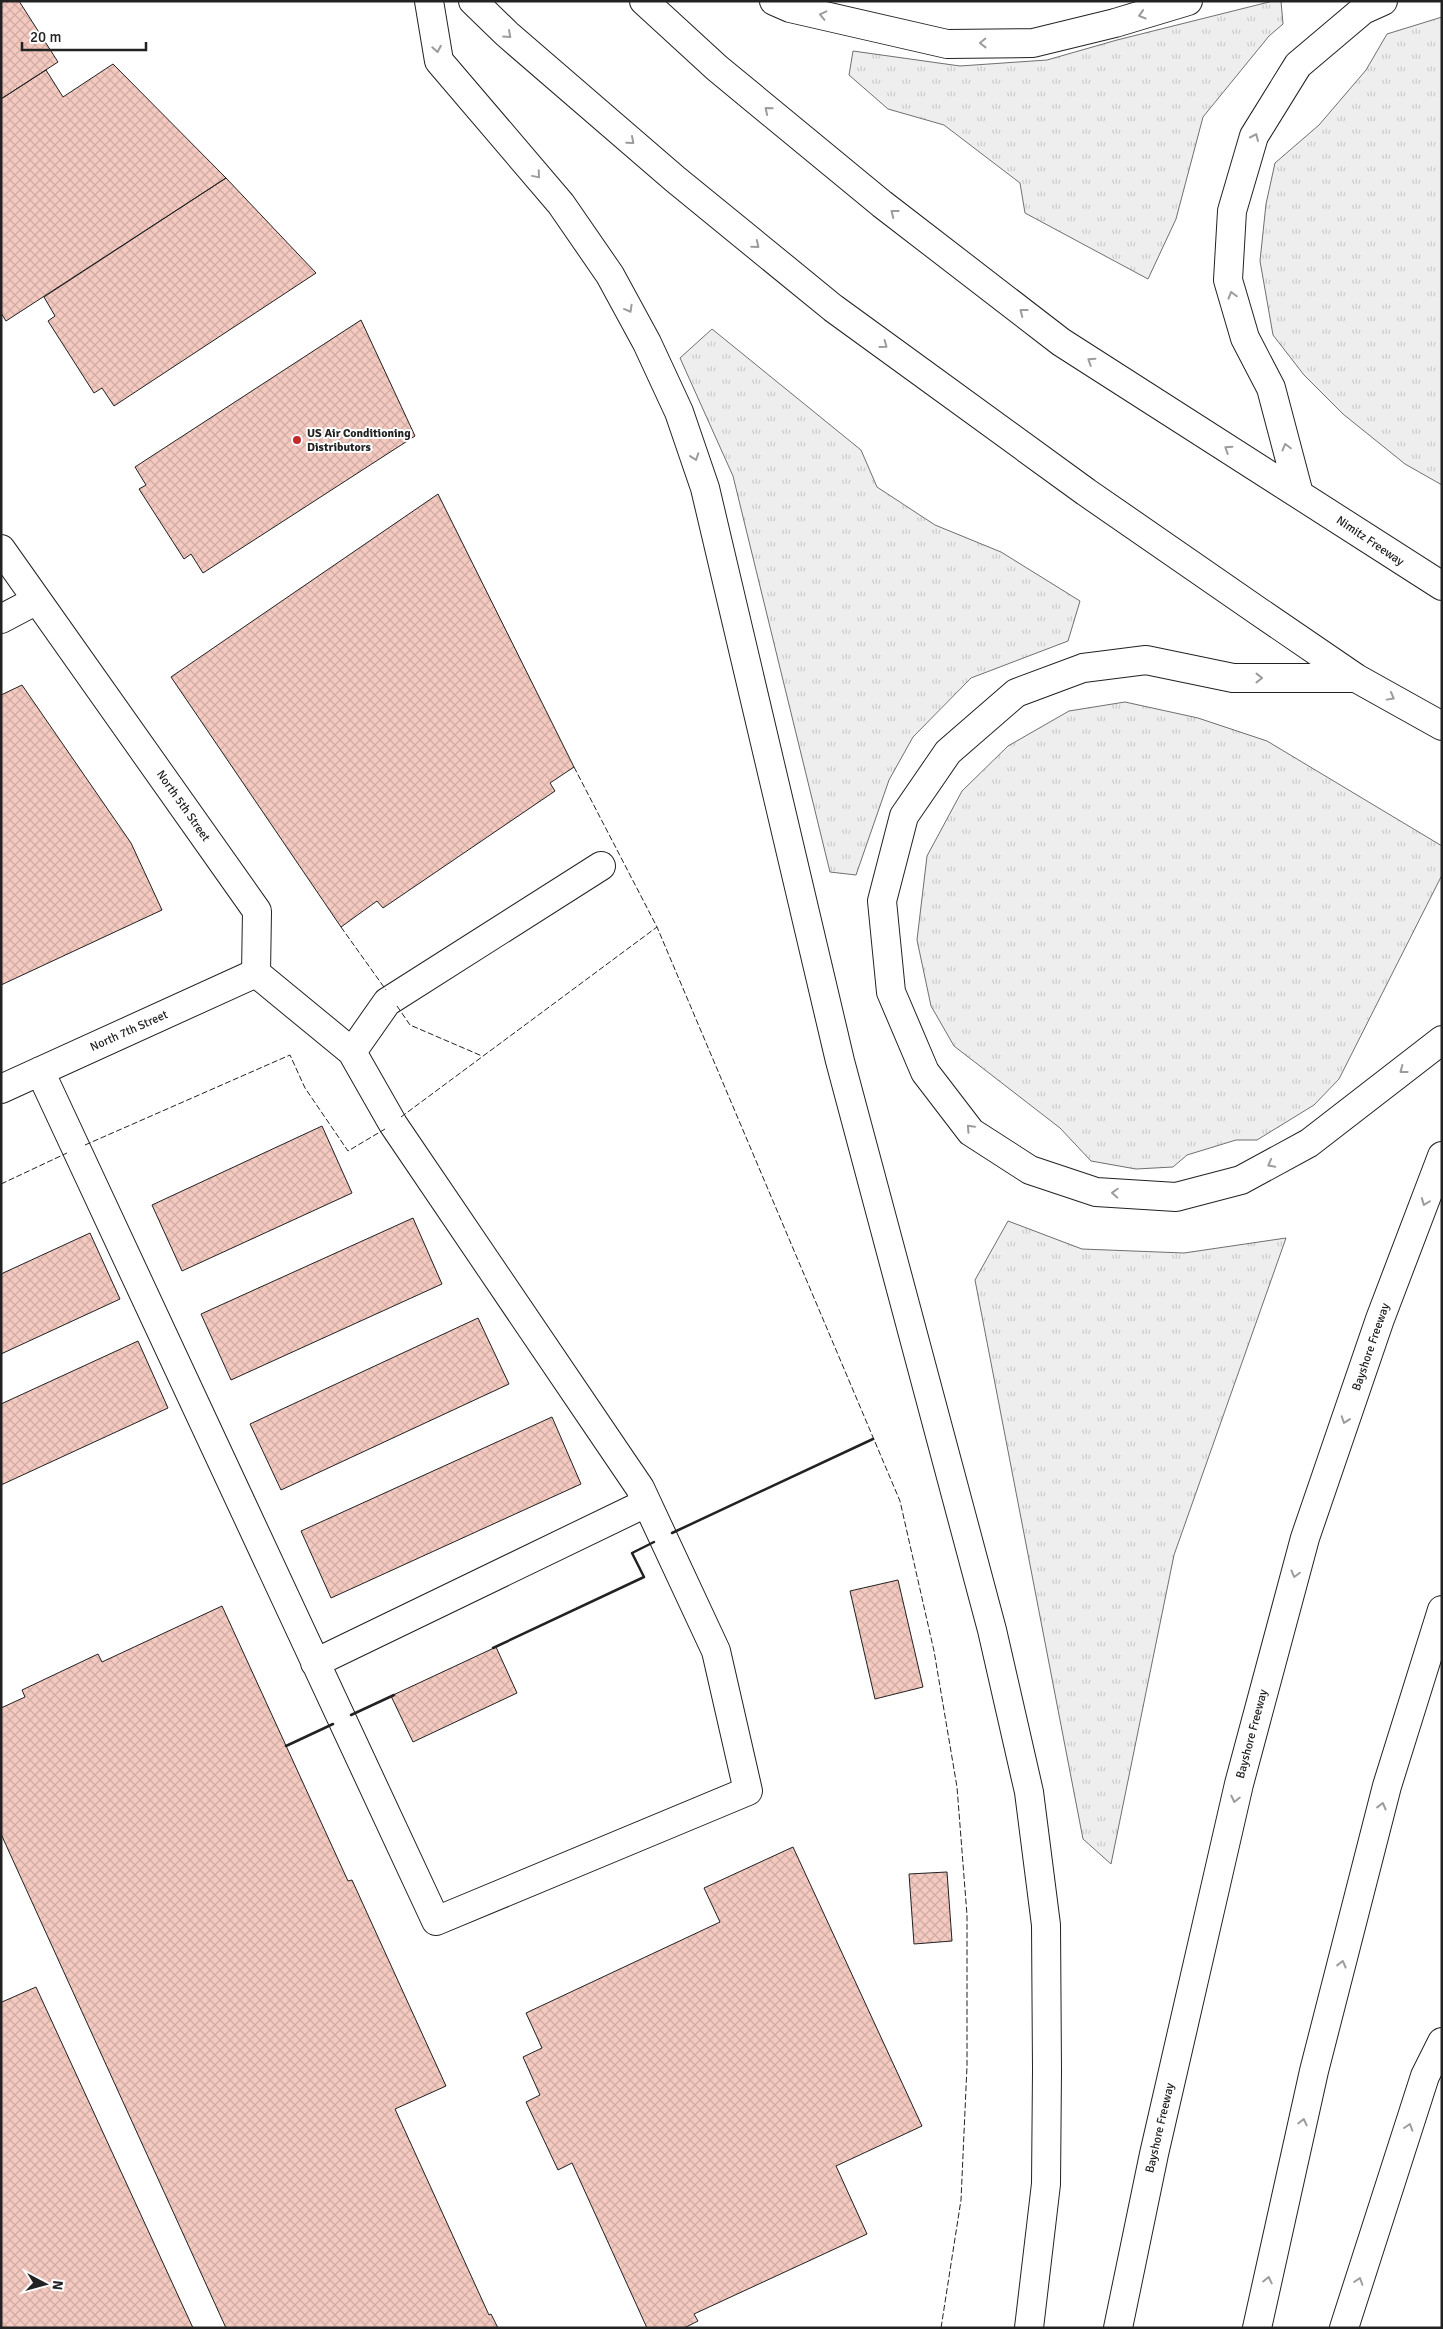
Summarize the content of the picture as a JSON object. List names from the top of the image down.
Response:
{
  "streets": {
    "main road": [
      "Nimitz Freeway",
      "North 5th Street",
      "North 7th Street",
      "Bayshore Freeway"
    ]
  },
  "crossings": [
    ["North 5th Street", "North 7th Street"]
  ],
  "places": ["US Air Conditioning Distributors"],
  "scale_bar": "20 m",
  "north": "right"
}
